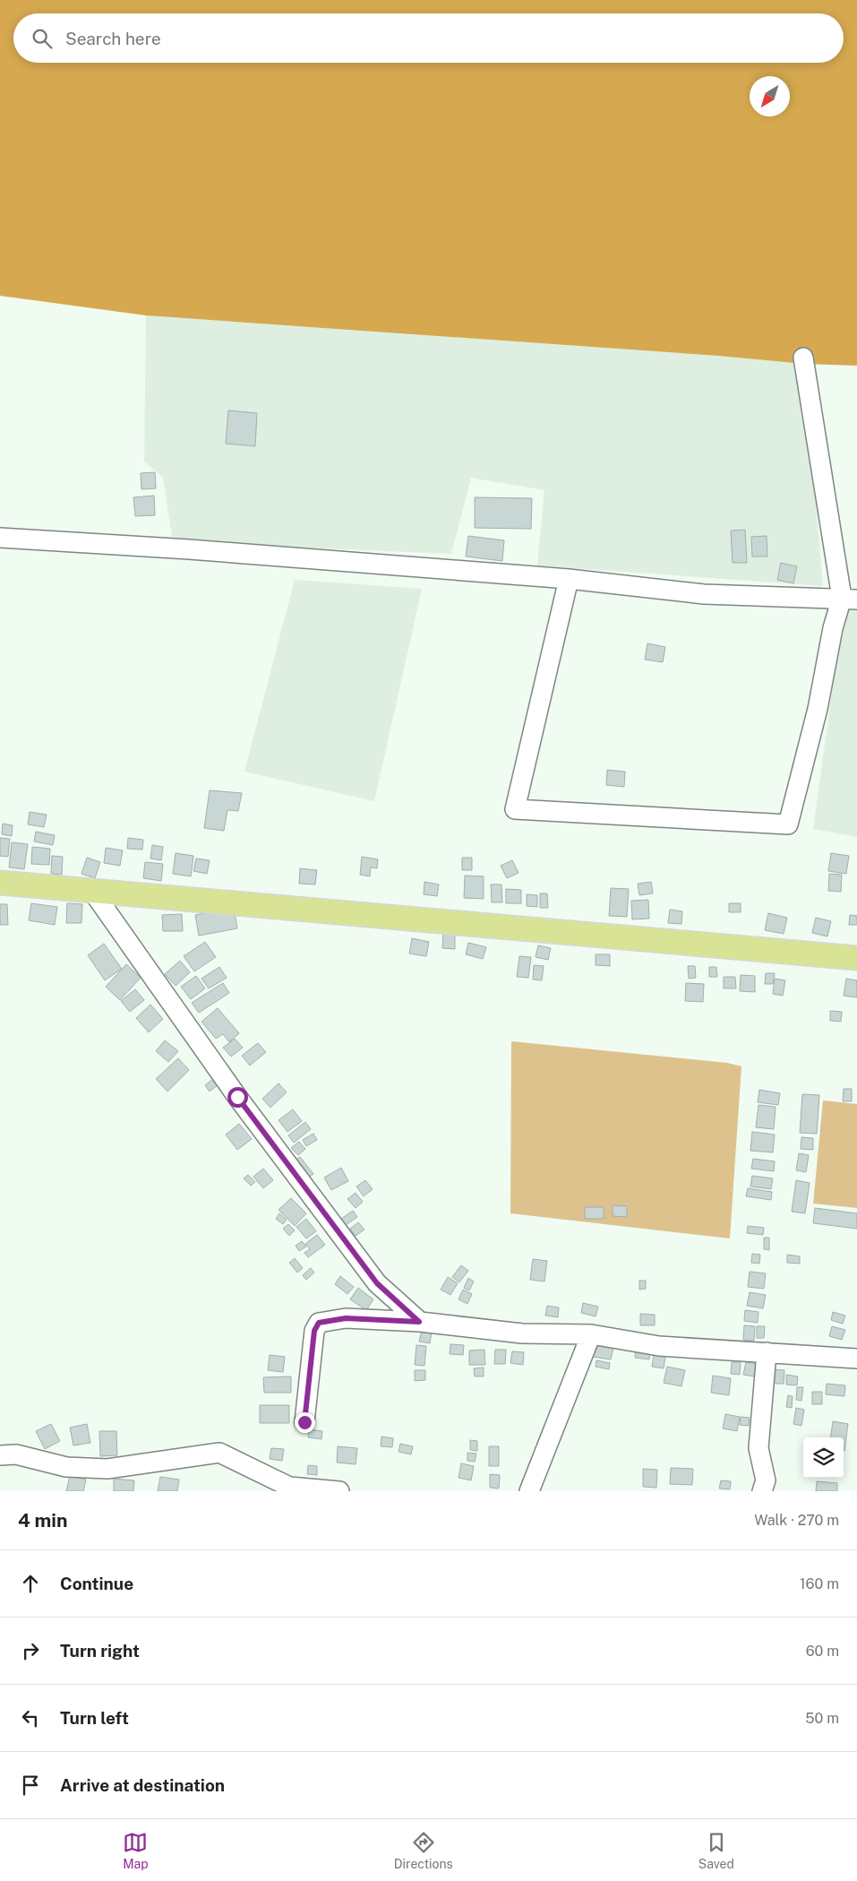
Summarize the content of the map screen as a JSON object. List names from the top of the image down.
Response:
{
  "north": "bottom left",
  "page": {
    "search": "Search here",
    "heading": ["4 min", "Walk · 270 m"],
    "list": [
      ["Continue", "160 m"],
      ["Turn right", "60 m"],
      ["Turn left", "50 m"],
      "Arrive at destination"
    ],
    "nav": ["Map", "Directions", "Saved"]
  }
}
